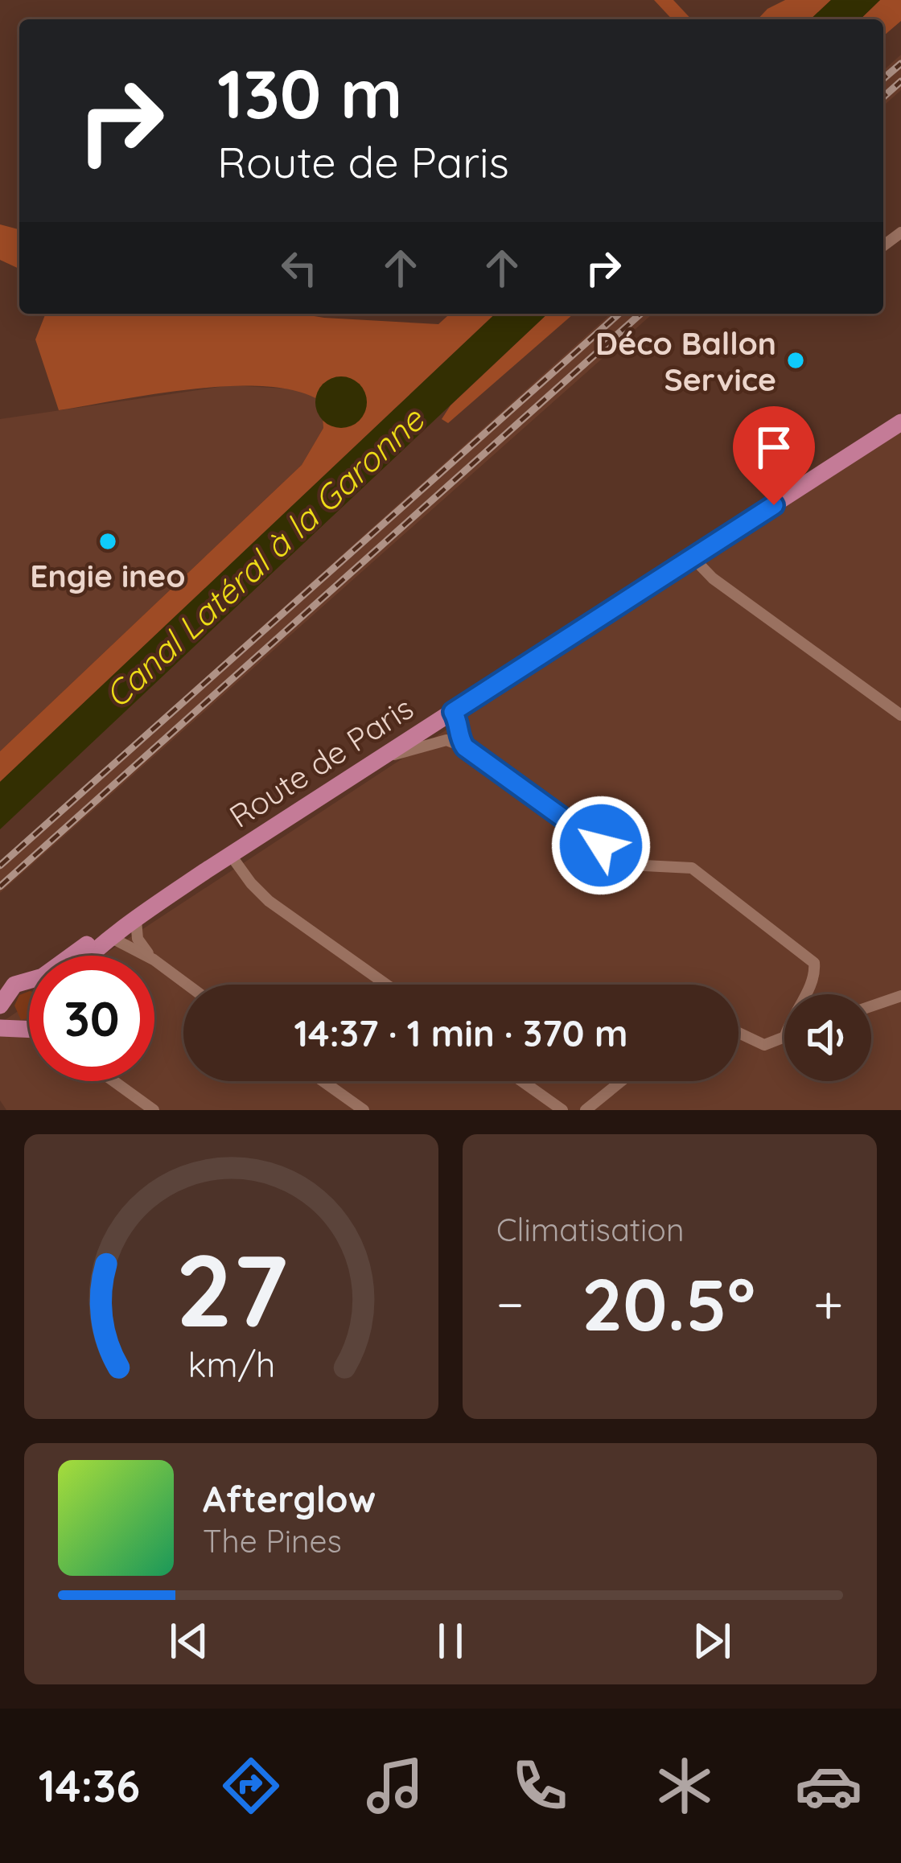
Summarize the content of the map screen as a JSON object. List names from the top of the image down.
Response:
{
  "streets": {
    "main road": ["Route de Paris"]
  },
  "water": ["Canal Latéral à la Garonne"],
  "places": ["Déco Ballon Service", "Engie ineo"],
  "page": {
    "turn": ["130 m", "Route de Paris"],
    "limit": "30",
    "trip": "14:37 · 1 min · 370 m",
    "tile": "Climatisation",
    "heat": ["−", "20.5°", "+"],
    "song": ["Afterglow", "The Pines"],
    "tabs": "14:36",
    "gauge": ["27", "km/h"]
  }
}
